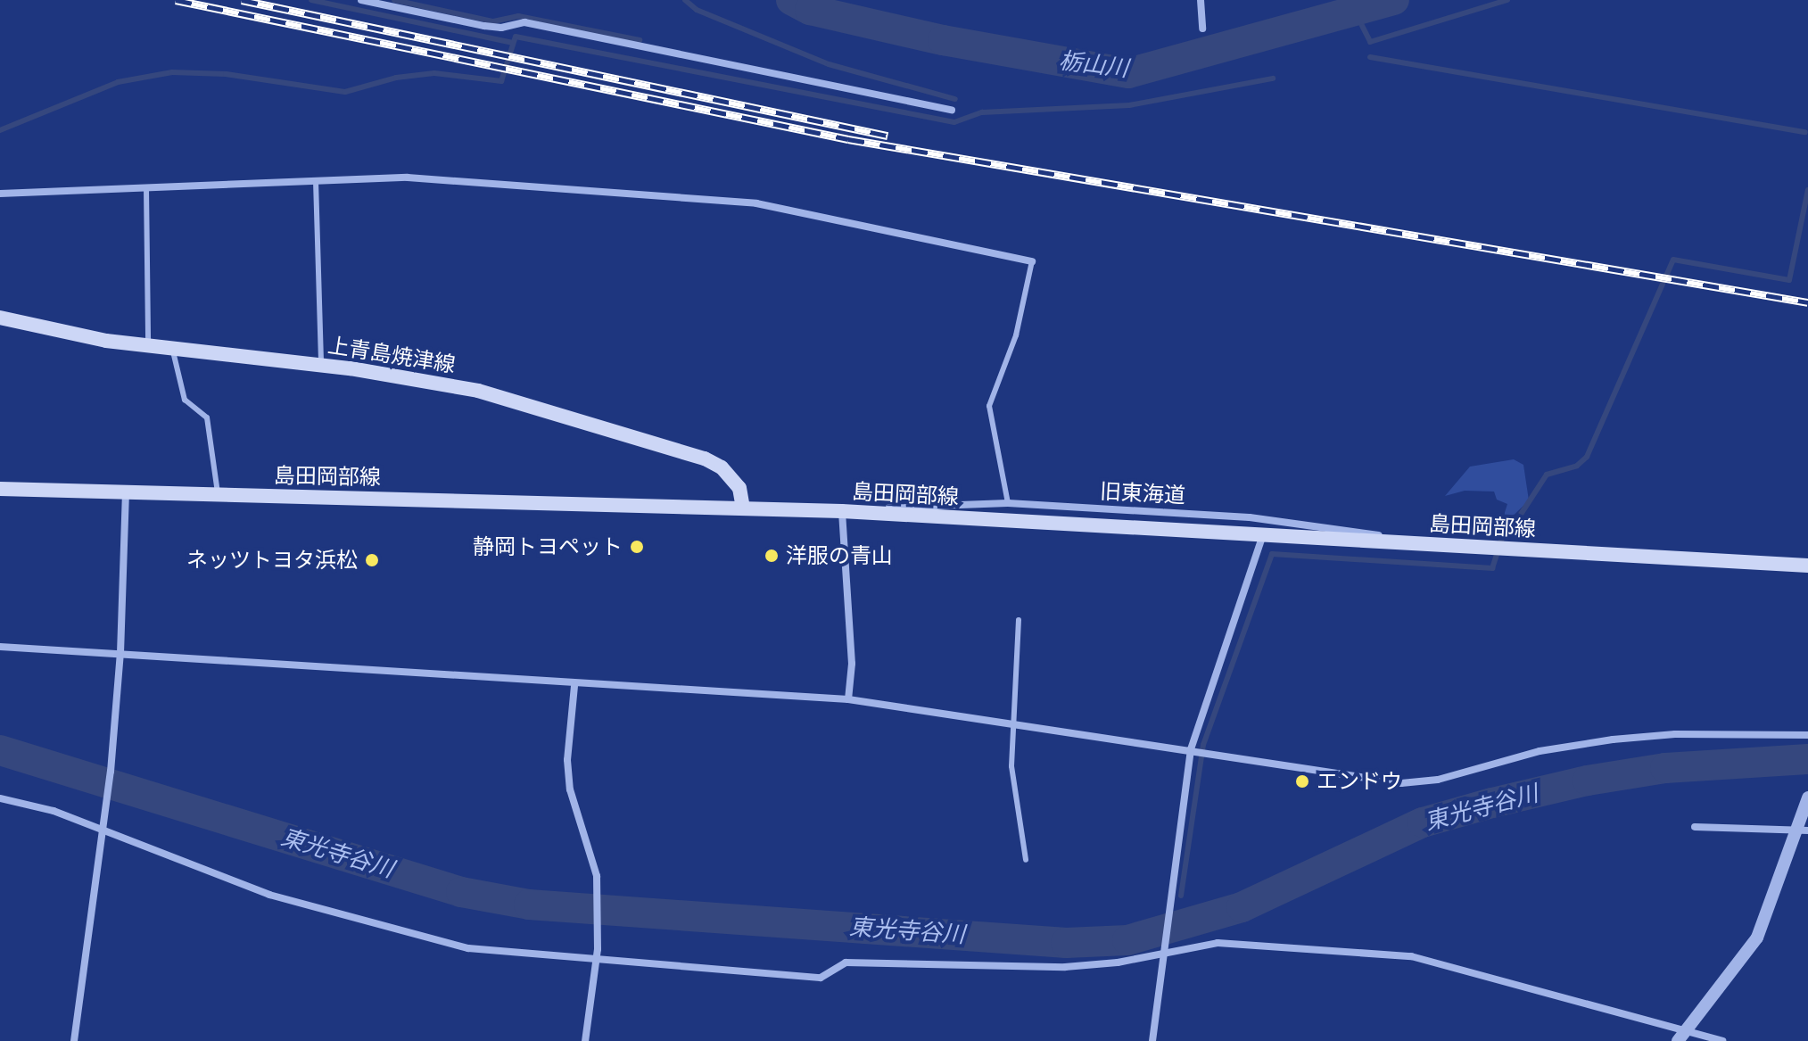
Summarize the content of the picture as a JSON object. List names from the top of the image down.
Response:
{
  "streets": {
    "main road": ["上青島焼津線", "島田岡部線"],
    "street": ["旧東海道"]
  },
  "crossings": [
    ["上青島焼津線", "島田岡部線"],
    ["島田岡部線", "旧東海道"]
  ],
  "water": ["栃山川", "東光寺谷川"],
  "places": [
    "静岡トヨペット",
    "洋服の青山",
    "ネッツトヨタ浜松",
    "エンドウ"
  ]
}
